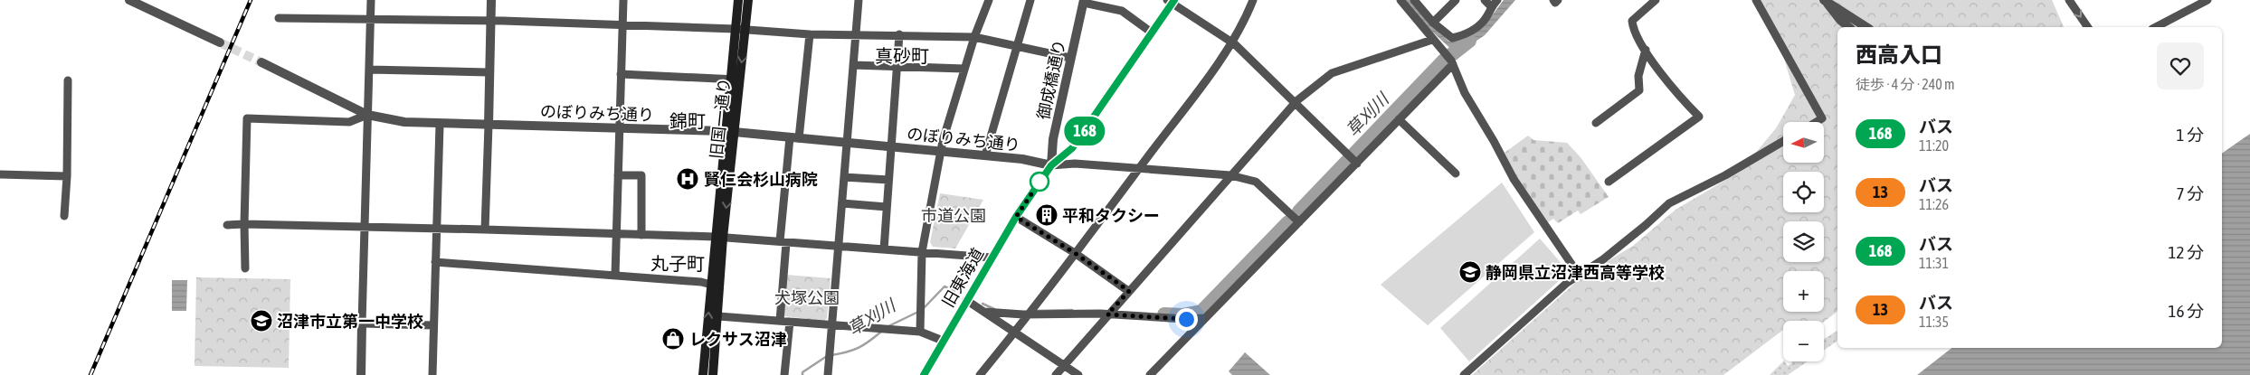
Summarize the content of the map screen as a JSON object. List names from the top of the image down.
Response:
{
  "streets": {
    "main road": ["旧国一通り"],
    "street": ["御成橋通り", "のぼりみち通り", "旧東海道"]
  },
  "crossings": [
    ["御成橋通り", "のぼりみち通り"],
    ["御成橋通り", "旧東海道"],
    ["のぼりみち通り", "旧国一通り"],
    ["のぼりみち通り", "旧東海道"]
  ],
  "districts": ["真砂町", "錦町", "丸子町"],
  "water": ["草刈川"],
  "parks": ["市道公園", "犬塚公園"],
  "places": {
    "hospital": ["賢仁会杉山病院"],
    "building": ["平和タクシー"],
    "school or university": ["静岡県立沼津西高等学校", "沼津市立第一中学校"],
    "shop": ["レクサス沼津"]
  },
  "lines": ["bus line 168"],
  "north": "left",
  "page": {
    "on_map": "168",
    "heading": ["西高入口", "徒歩 · 4 分 · 240 m"],
    "list": [
      {
        "mark": "168",
        "name": "バス",
        "note": "11:20",
        "value": "1 分"
      },
      {
        "mark": "13",
        "name": "バス",
        "note": "11:26",
        "value": "7 分"
      },
      {
        "mark": "168",
        "name": "バス",
        "note": "11:31",
        "value": "12 分"
      },
      {
        "mark": "13",
        "name": "バス",
        "note": "11:35",
        "value": "16 分"
      }
    ],
    "map_buttons": ["+", "−"]
  }
}
